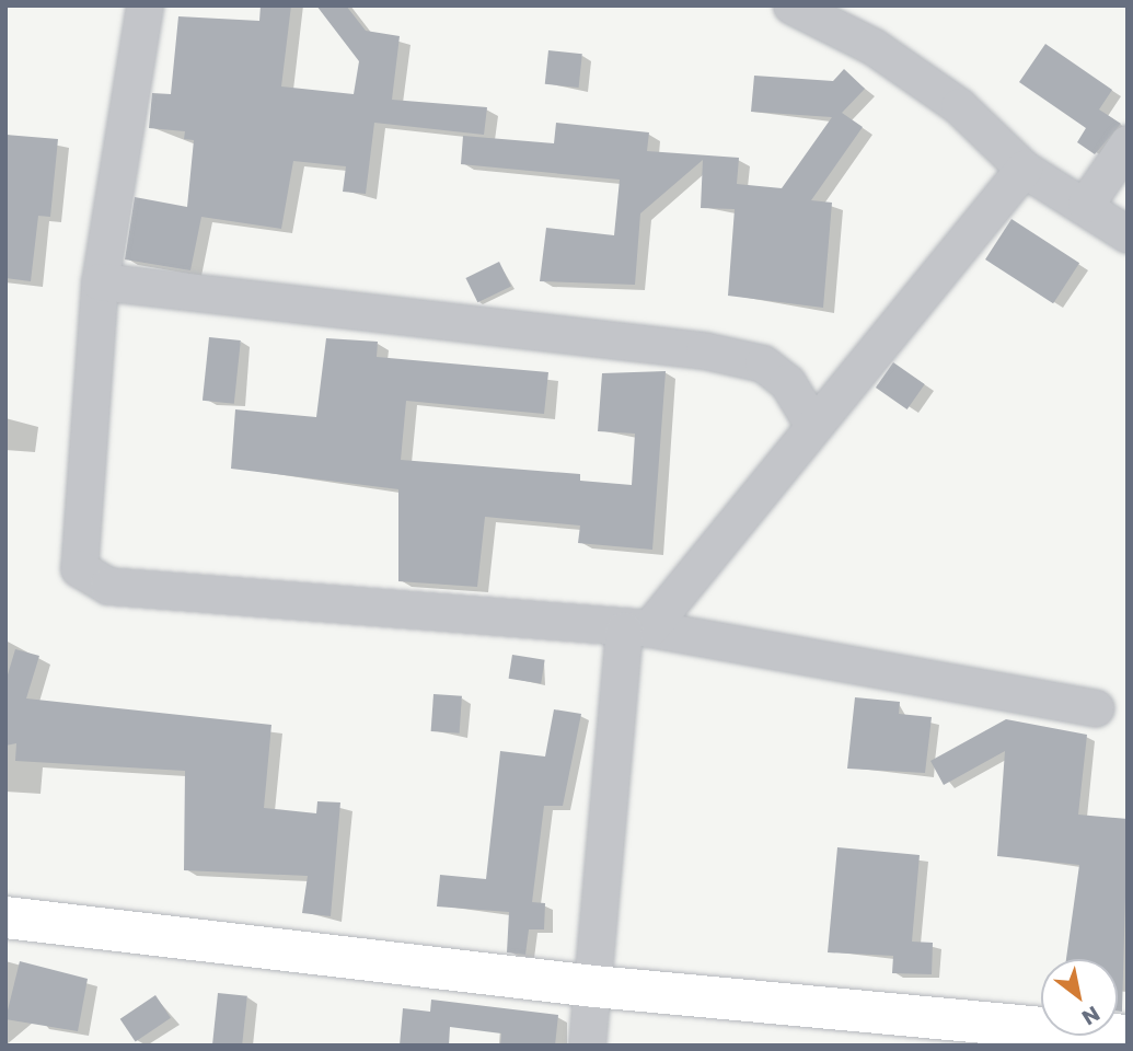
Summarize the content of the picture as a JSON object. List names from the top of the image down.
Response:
{
  "north": "bottom right"
}
